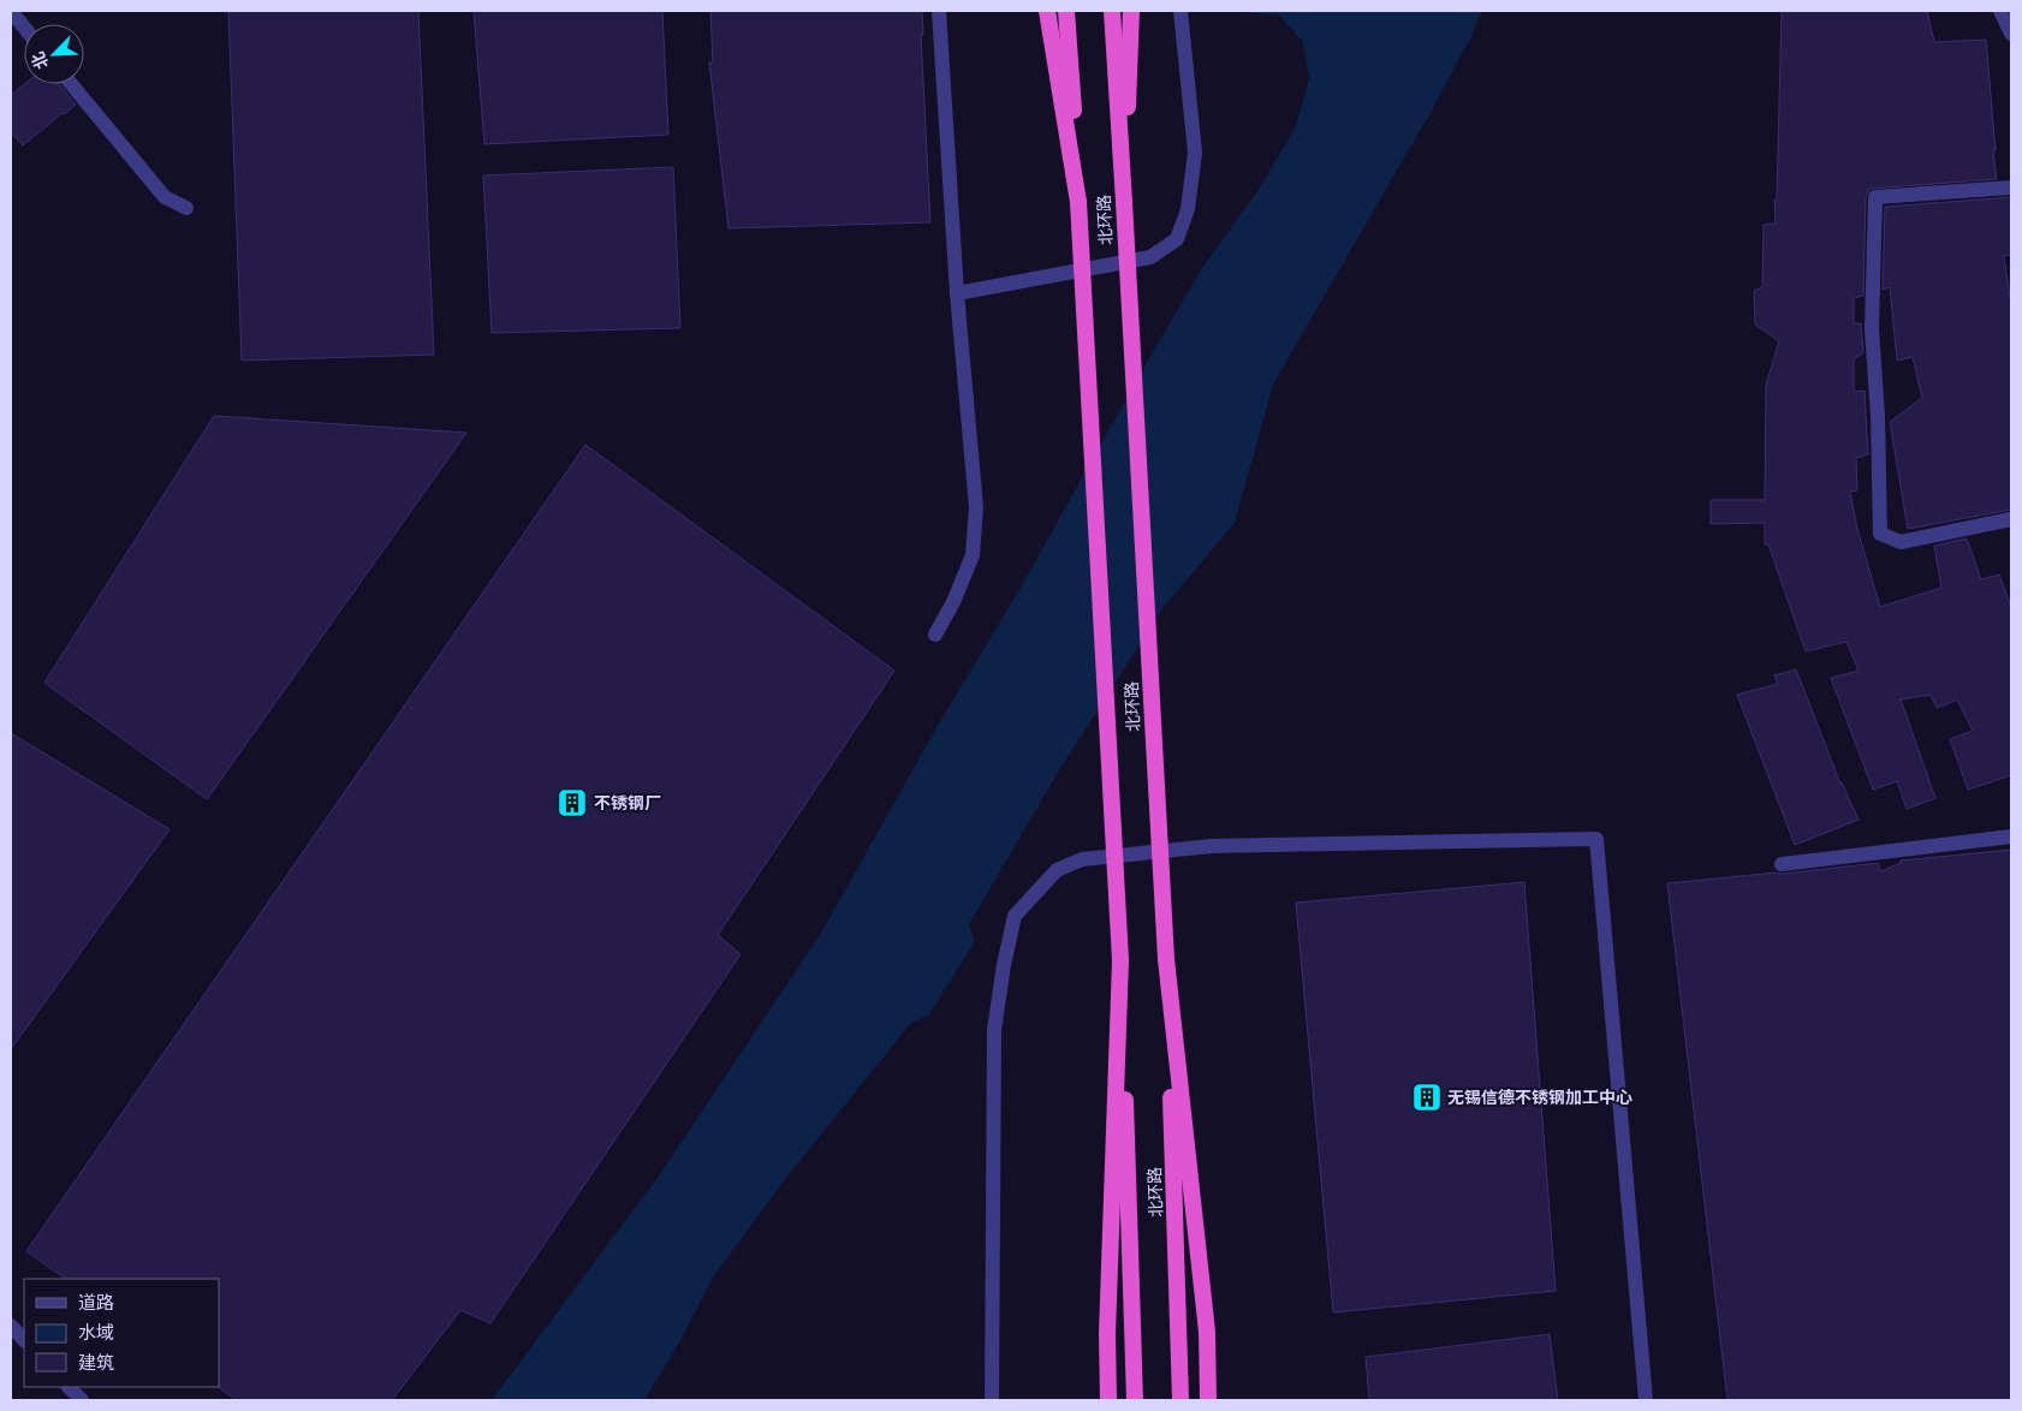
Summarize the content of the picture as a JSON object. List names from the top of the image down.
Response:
{
  "streets": {
    "highway": ["北环路"]
  },
  "places": {
    "building": ["不锈钢厂", "无锡信德不锈钢加工中心"]
  },
  "legend": ["道路", "水域", "建筑"],
  "north": "bottom left"
}
